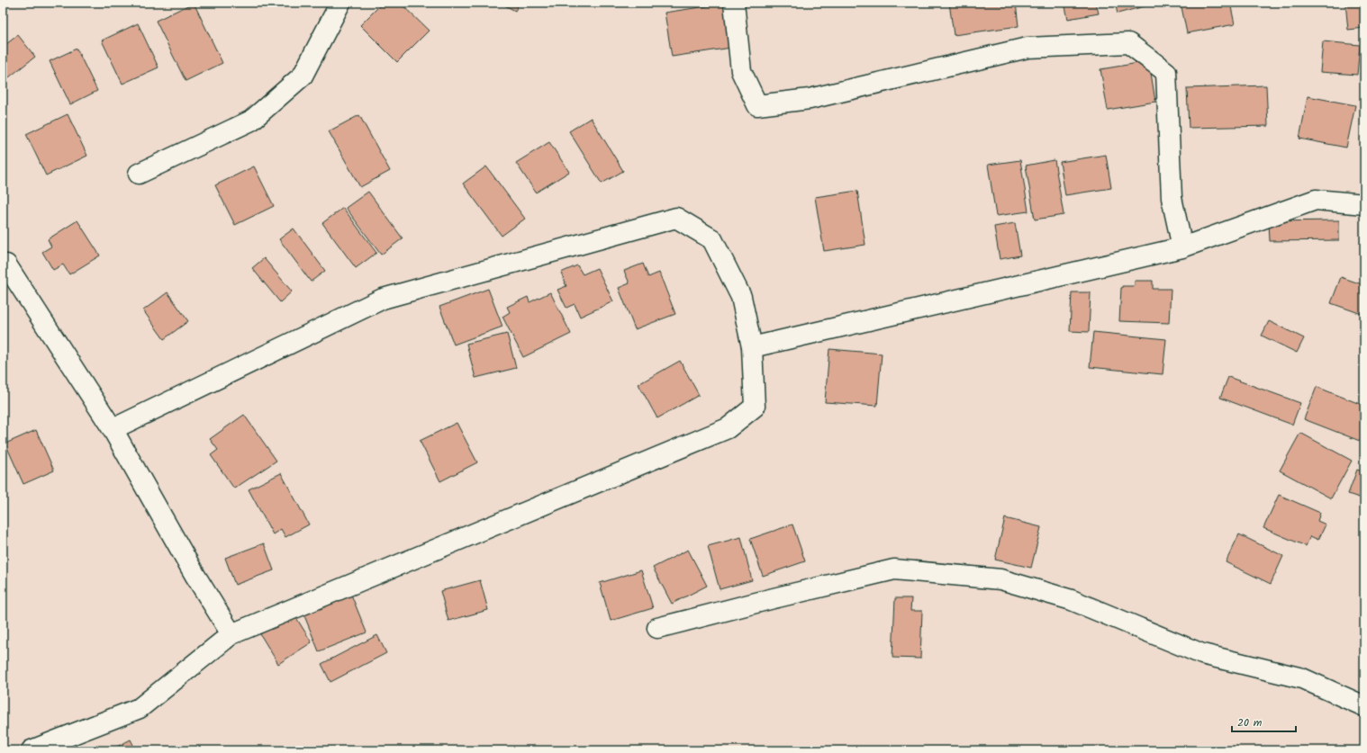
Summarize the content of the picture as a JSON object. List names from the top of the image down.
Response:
{
  "scale_bar": "20 m"
}
